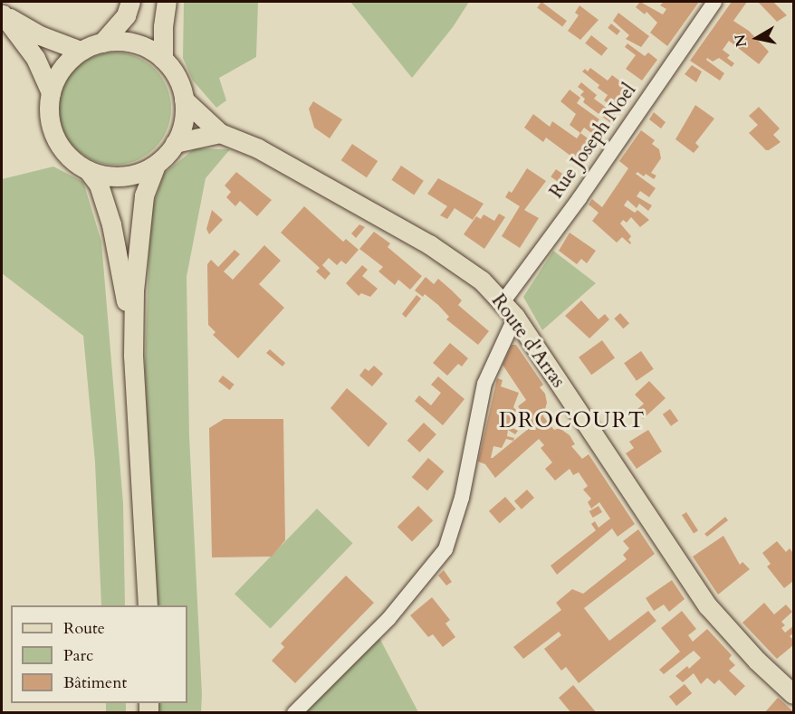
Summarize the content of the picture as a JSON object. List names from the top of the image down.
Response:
{
  "streets": {
    "main road": ["Route d'Arras"],
    "street": ["Rue Joseph Noel"]
  },
  "crossings": [
    ["Rue Joseph Noel", "Route d'Arras"]
  ],
  "districts": ["DROCOURT"],
  "legend": ["Route", "Parc", "Bâtiment"],
  "north": "left"
}
